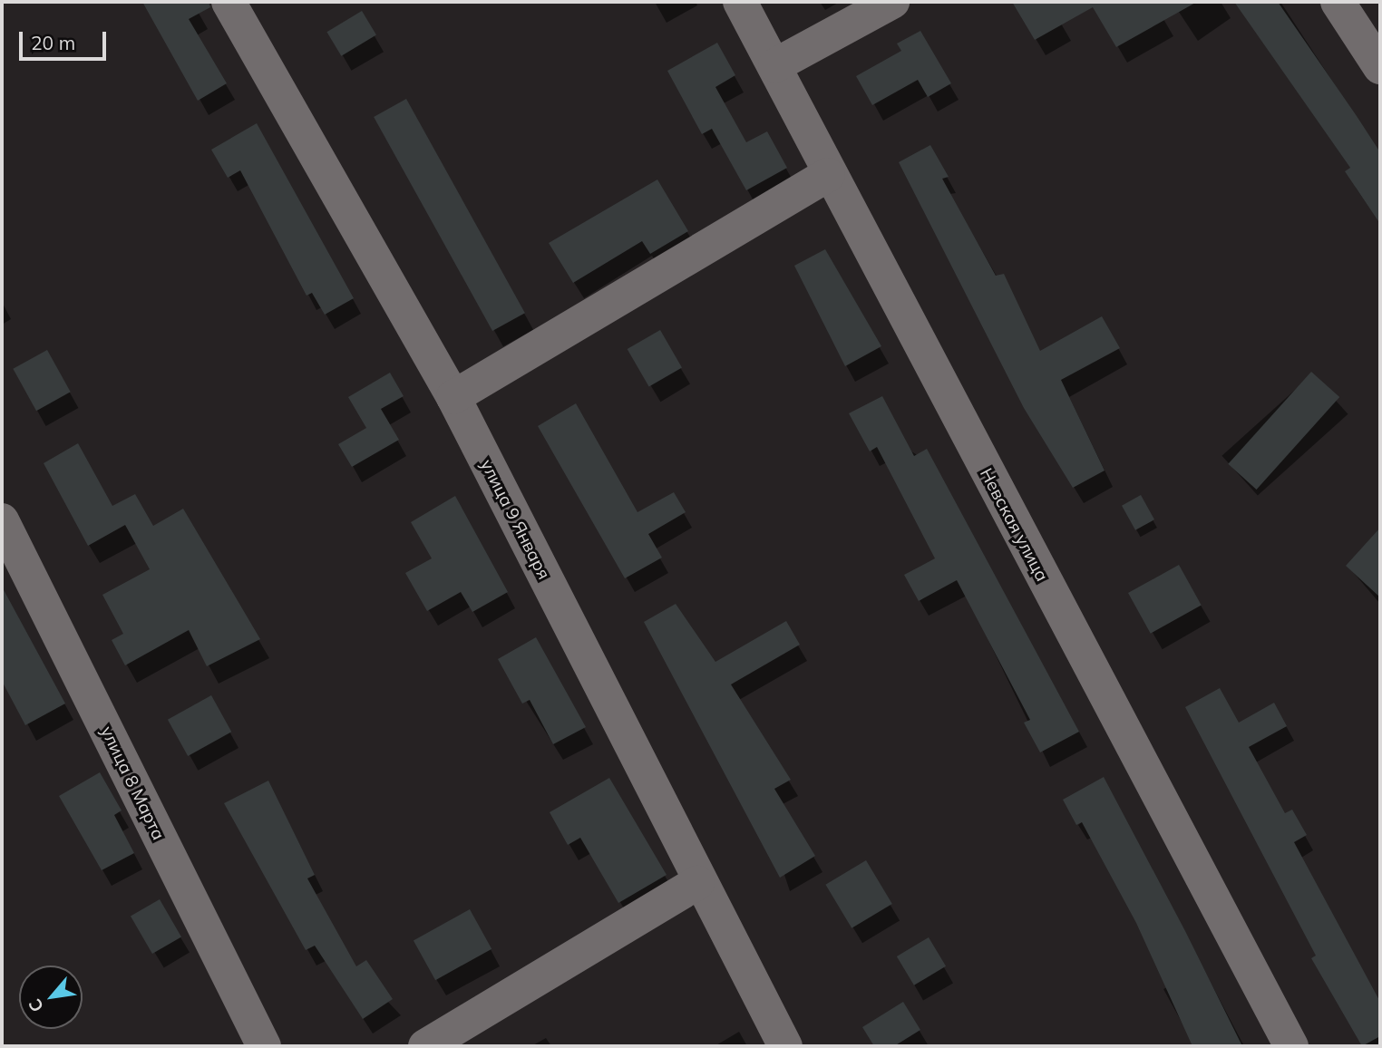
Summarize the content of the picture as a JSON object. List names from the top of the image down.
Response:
{
  "streets": {
    "street": ["улица 9 Января", "Невская улица", "улица 8 Марта"]
  },
  "scale_bar": "20 m",
  "north": "bottom left"
}
